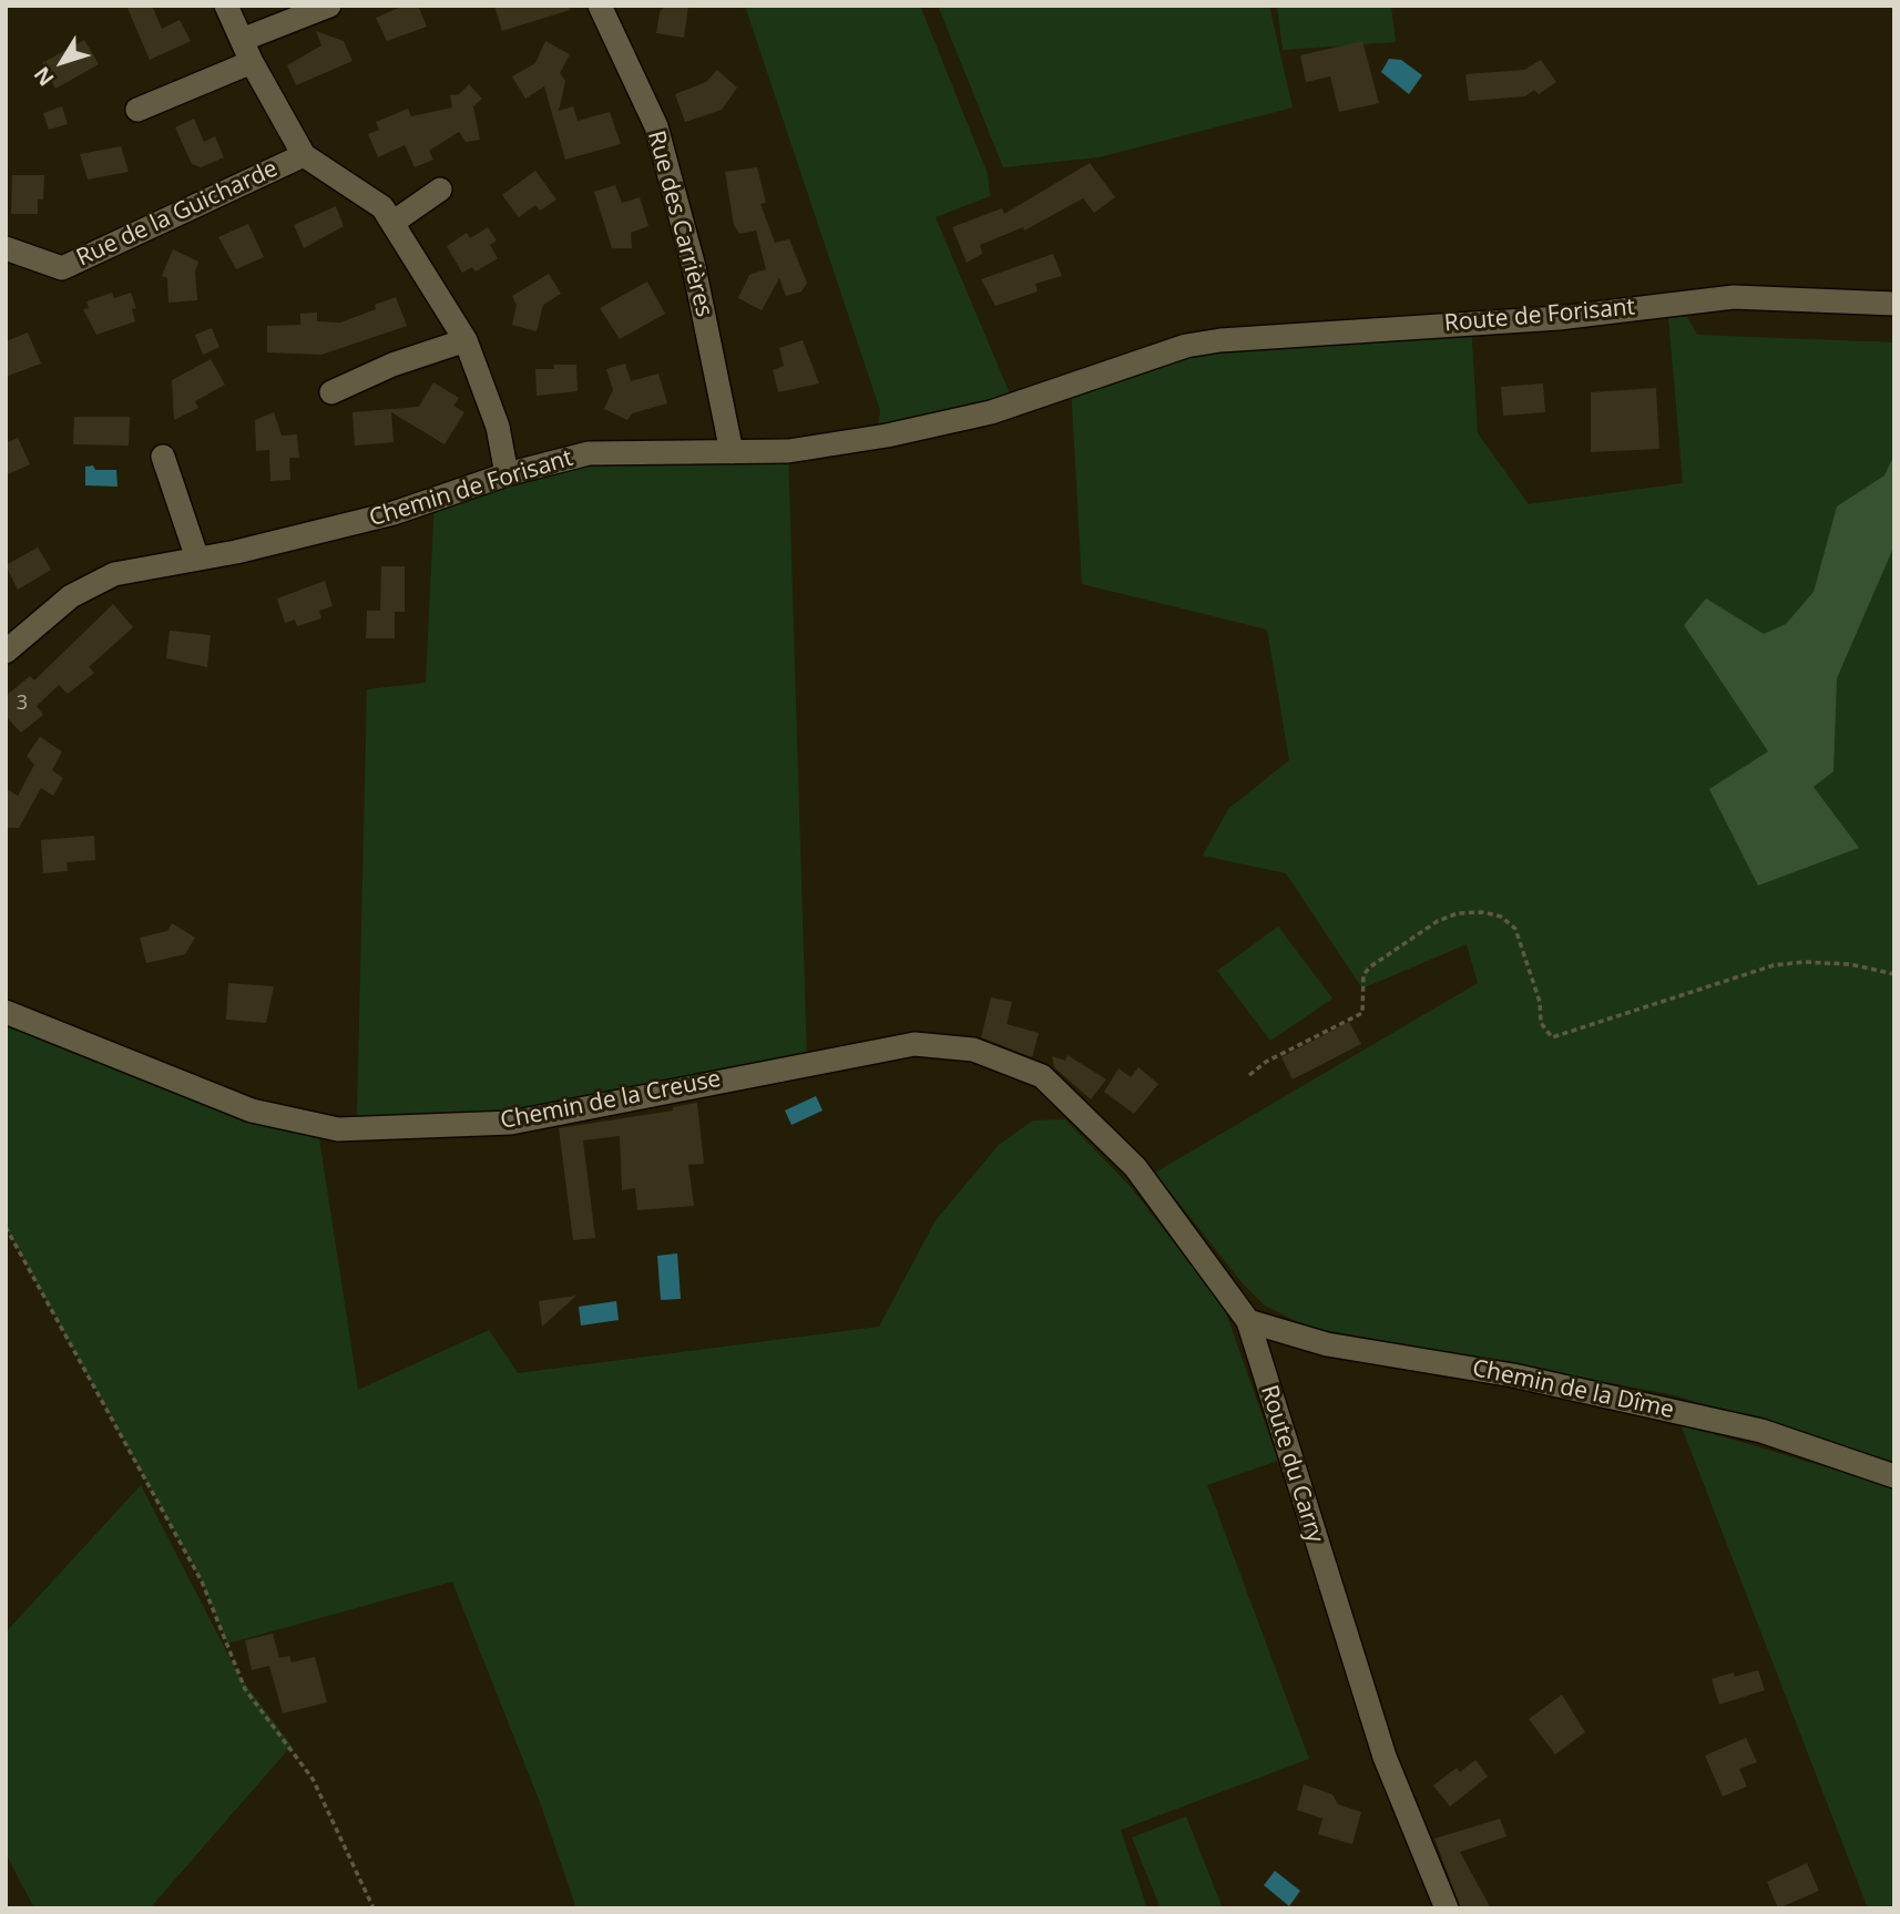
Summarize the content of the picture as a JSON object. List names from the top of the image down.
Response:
{
  "streets": {
    "street": [
      "Rue de la Guicharde",
      "Rue des Carrières",
      "Route de Forisant",
      "Chemin de Forisant",
      "Chemin de la Creuse",
      "Chemin de la Dîme",
      "Route du Carry"
    ]
  },
  "crossings": [
    ["Rue des Carrières", "Chemin de Forisant"],
    ["Route de Forisant", "Chemin de Forisant"],
    ["Chemin de la Creuse", "Route du Carry"],
    ["Chemin de la Dîme", "Route du Carry"]
  ],
  "house_numbers": ["3"],
  "north": "bottom left"
}
